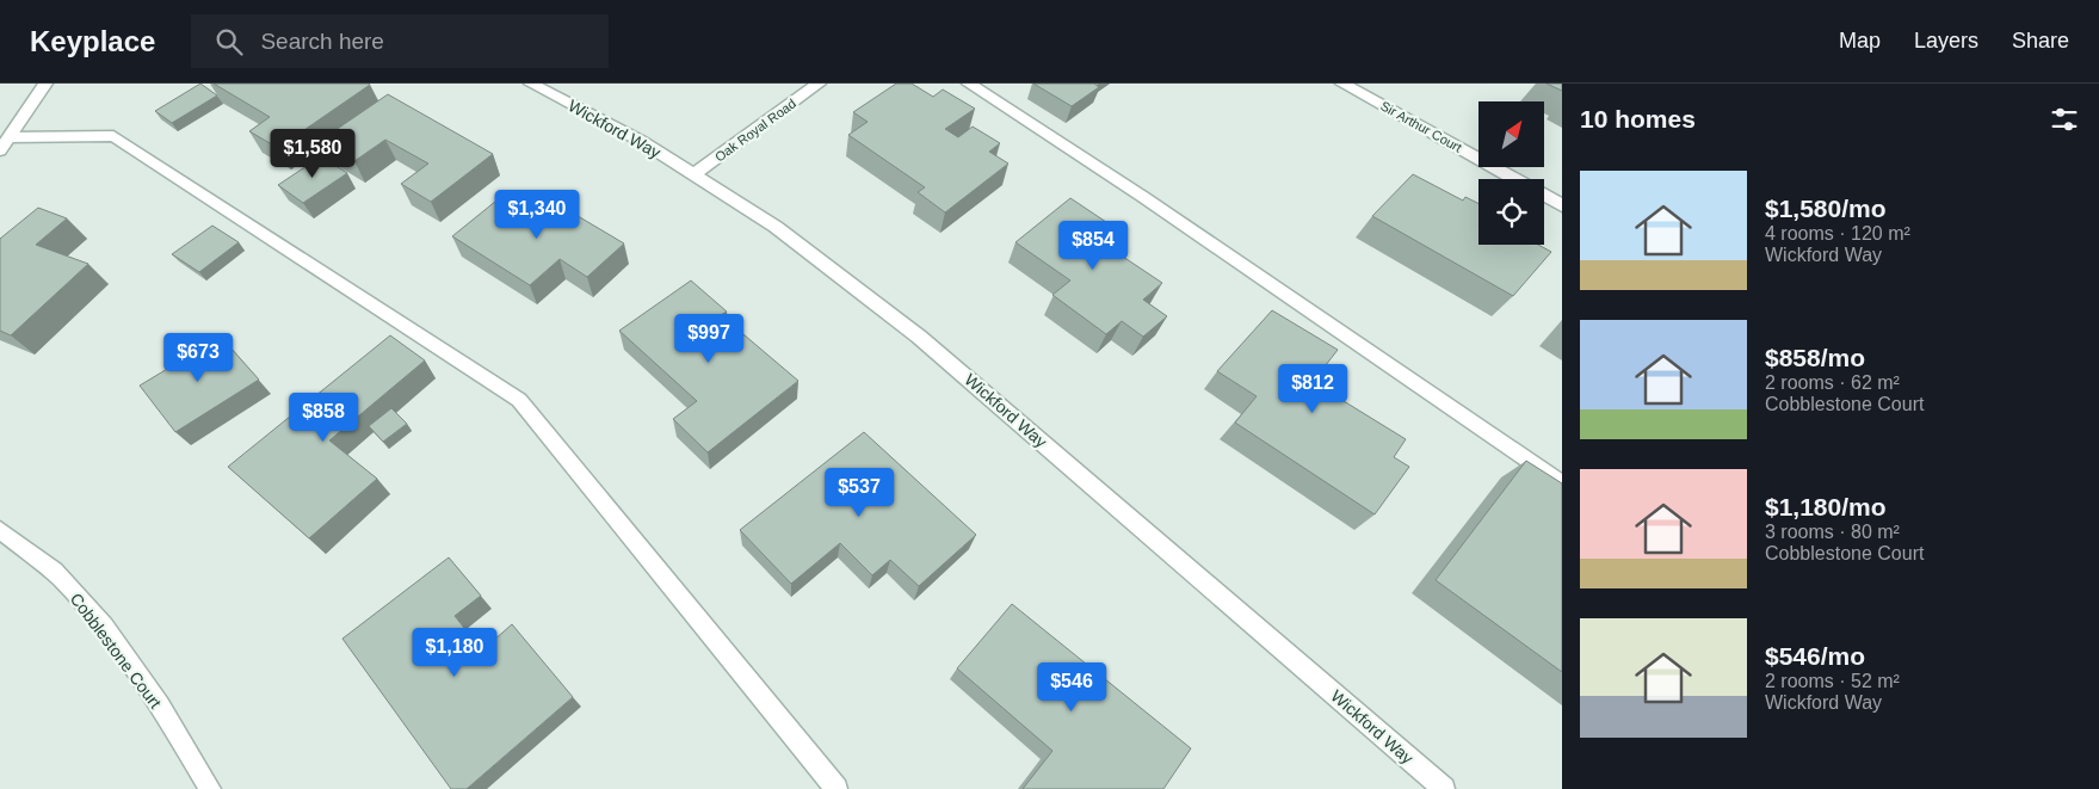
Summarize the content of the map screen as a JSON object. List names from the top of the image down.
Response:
{
  "streets": {
    "street": [
      "Sir Arthur Court",
      "Wickford Way",
      "Oak Royal Road",
      "Cobblestone Court"
    ]
  },
  "crossings": [
    ["Wickford Way", "Oak Royal Road"]
  ],
  "north": "top right",
  "page": {
    "header": "Keyplace",
    "search": "Search here",
    "nav": ["Map", "Layers", "Share"],
    "heading": "10 homes",
    "price": [
      "$1,580",
      "$1,340",
      "$854",
      "$997",
      "$673",
      "$812",
      "$858",
      "$537",
      "$1,180",
      "$546"
    ],
    "list": [
      {
        "name": "$1,580/mo",
        "note": "4 rooms · 120 m² · Wickford Way"
      },
      {
        "name": "$858/mo",
        "note": "2 rooms · 62 m² · Cobblestone Court"
      },
      {
        "name": "$1,180/mo",
        "note": "3 rooms · 80 m² · Cobblestone Court"
      },
      {
        "name": "$546/mo",
        "note": "2 rooms · 52 m² · Wickford Way"
      }
    ]
  }
}
